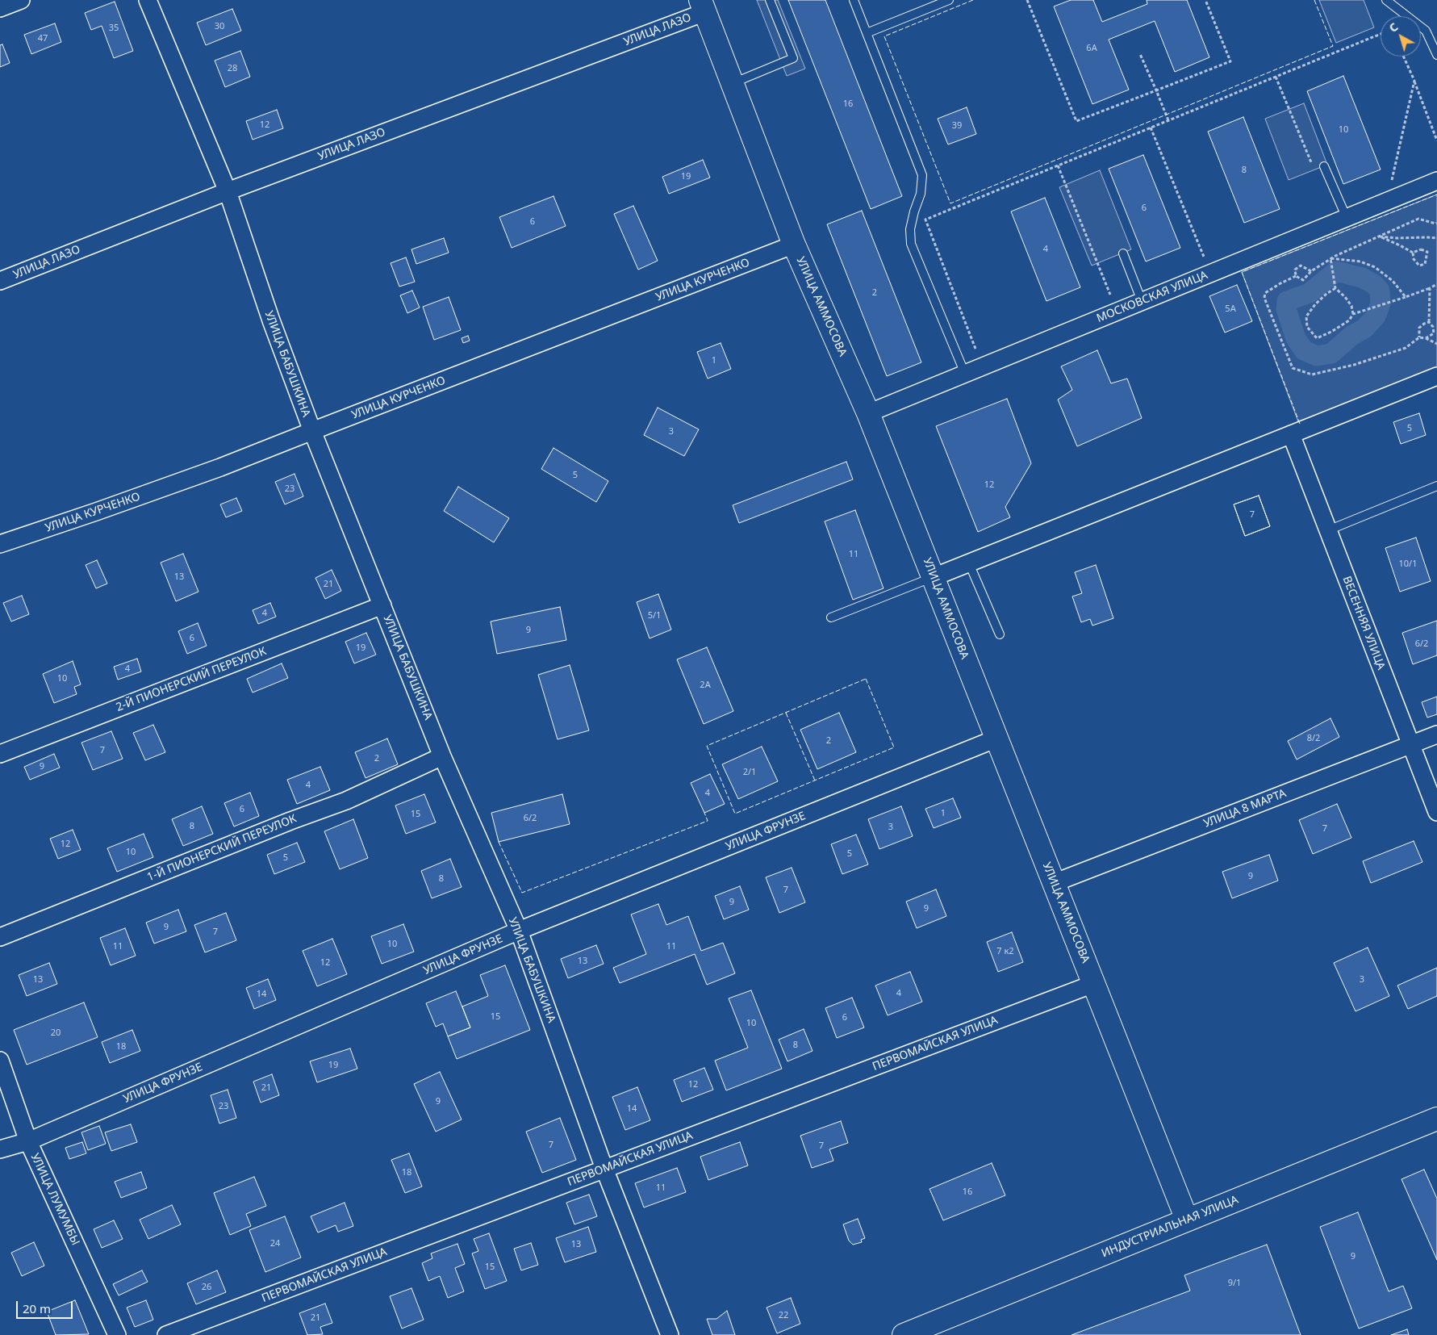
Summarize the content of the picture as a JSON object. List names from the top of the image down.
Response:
{
  "streets": {
    "main road": ["УЛИЦА АММОСОВА", "ИНДУСТРИАЛЬНАЯ УЛИЦА"],
    "street": [
      "УЛИЦА ЛАЗО",
      "УЛИЦА КУРЧЕНКО",
      "МОСКОВСКАЯ УЛИЦА",
      "УЛИЦА БАБУШКИНА",
      "ВЕСЕННЯЯ УЛИЦА",
      "2-Й ПИОНЕРСКИЙ ПЕРЕУЛОК",
      "УЛИЦА 8 МАРТА",
      "УЛИЦА ФРУНЗЕ",
      "1-Й ПИОНЕРСКИЙ ПЕРЕУЛОК",
      "ПЕРВОМАЙСКАЯ УЛИЦА",
      "УЛИЦА ЛУМУМБЫ"
    ]
  },
  "crossings": [
    ["УЛИЦА ЛАЗО", "УЛИЦА АММОСОВА"],
    ["УЛИЦА ЛАЗО", "УЛИЦА БАБУШКИНА"],
    ["УЛИЦА КУРЧЕНКО", "УЛИЦА АММОСОВА"],
    ["УЛИЦА КУРЧЕНКО", "УЛИЦА БАБУШКИНА"],
    ["МОСКОВСКАЯ УЛИЦА", "УЛИЦА АММОСОВА"],
    ["УЛИЦА АММОСОВА", "УЛИЦА 8 МАРТА"],
    ["УЛИЦА АММОСОВА", "УЛИЦА ФРУНЗЕ"],
    ["УЛИЦА АММОСОВА", "ПЕРВОМАЙСКАЯ УЛИЦА"],
    ["УЛИЦА АММОСОВА", "ИНДУСТРИАЛЬНАЯ УЛИЦА"],
    ["УЛИЦА БАБУШКИНА", "2-Й ПИОНЕРСКИЙ ПЕРЕУЛОК"],
    ["УЛИЦА БАБУШКИНА", "УЛИЦА ФРУНЗЕ"],
    ["УЛИЦА БАБУШКИНА", "1-Й ПИОНЕРСКИЙ ПЕРЕУЛОК"],
    ["УЛИЦА БАБУШКИНА", "ПЕРВОМАЙСКАЯ УЛИЦА"],
    ["ВЕСЕННЯЯ УЛИЦА", "УЛИЦА 8 МАРТА"],
    ["УЛИЦА ФРУНЗЕ", "УЛИЦА ЛУМУМБЫ"]
  ],
  "house_numbers": [
    "30",
    "35",
    "47",
    "6А",
    "28",
    "16",
    "12",
    "39",
    "10",
    "8",
    "19",
    "6",
    "6",
    "4",
    "2",
    "5А",
    "1",
    "5",
    "3",
    "5",
    "12",
    "23",
    "7",
    "11",
    "10/1",
    "13",
    "21",
    "4",
    "5/1",
    "9",
    "6",
    "6/2",
    "19",
    "4",
    "10",
    "2А",
    "8/2",
    "2",
    "7",
    "2",
    "9",
    "2/1",
    "4",
    "4",
    "6",
    "1",
    "15",
    "6/2",
    "8",
    "3",
    "7",
    "12",
    "10",
    "5",
    "5",
    "9",
    "8",
    "7",
    "9",
    "9",
    "9",
    "7",
    "10",
    "11",
    "11",
    "7 к2",
    "13",
    "12",
    "13",
    "3",
    "4",
    "14",
    "15",
    "6",
    "10",
    "20",
    "8",
    "18",
    "19",
    "12",
    "21",
    "9",
    "23",
    "14",
    "7",
    "7",
    "18",
    "11",
    "16",
    "24",
    "13",
    "9",
    "15",
    "9/1",
    "26",
    "22",
    "21"
  ],
  "scale_bar": "20 m",
  "north": "top left"
}
